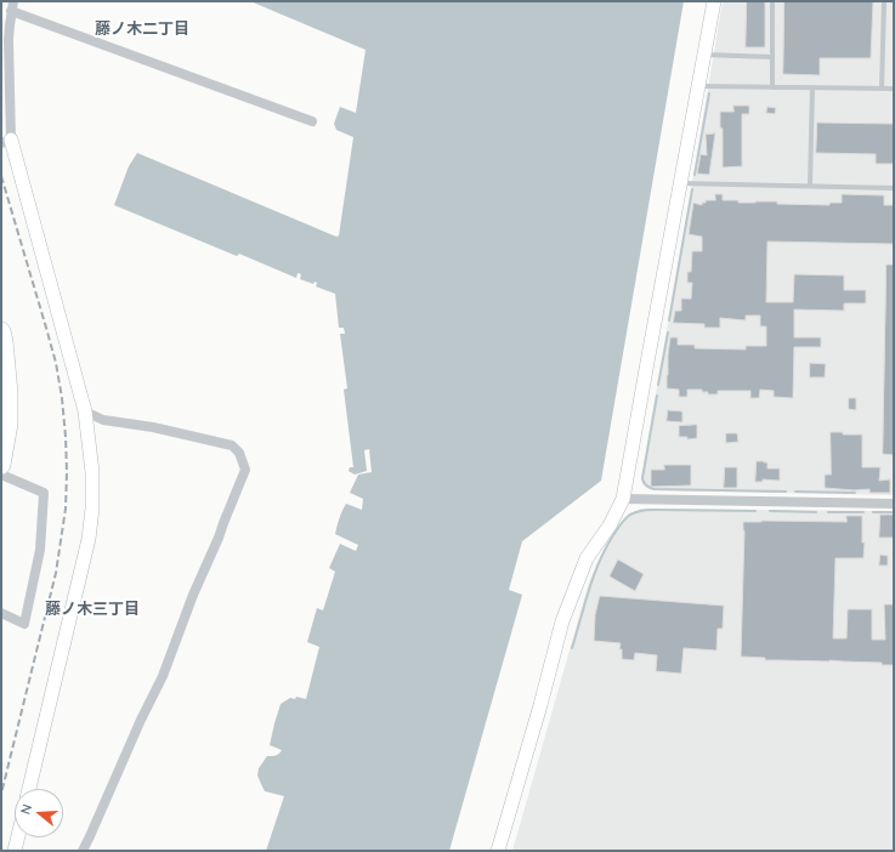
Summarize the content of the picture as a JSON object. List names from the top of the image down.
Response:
{
  "districts": ["藤ノ木二丁目", "藤ノ木三丁目"],
  "north": "left"
}
